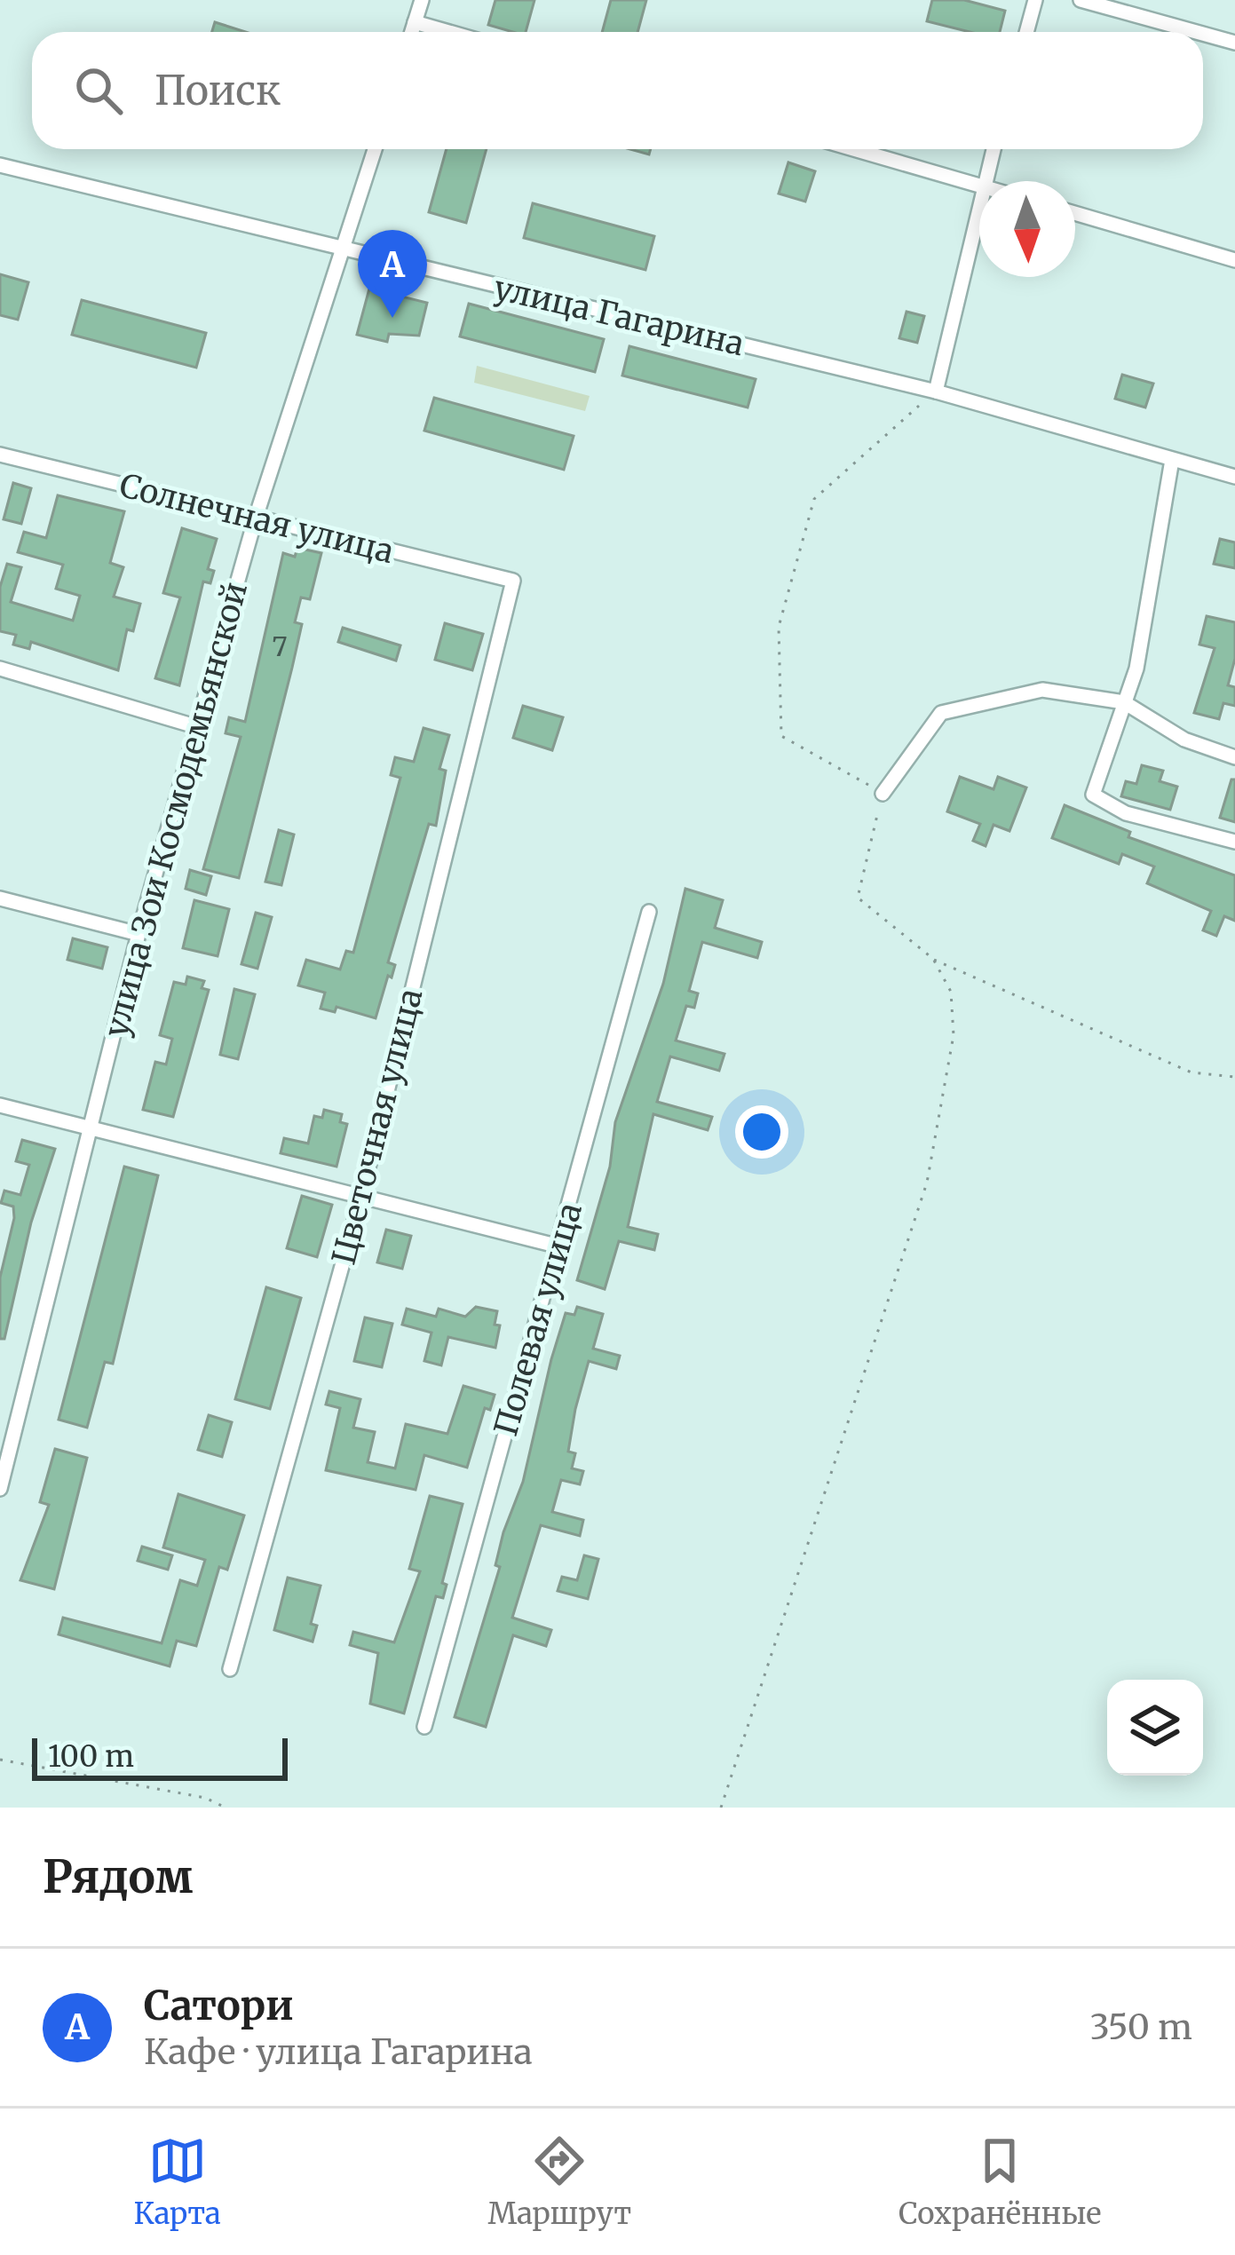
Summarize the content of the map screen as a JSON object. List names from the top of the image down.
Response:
{
  "streets": {
    "street": [
      "улица Гагарина",
      "Солнечная улица",
      "улица Зои Космодемьянской",
      "Цветочная улица",
      "Полевая улица"
    ]
  },
  "crossings": [
    ["улица Гагарина", "улица Зои Космодемьянской"],
    ["Солнечная улица", "улица Зои Космодемьянской"],
    ["Солнечная улица", "Цветочная улица"]
  ],
  "house_numbers": ["7"],
  "scale_bar": "100 m",
  "north": "bottom",
  "page": {
    "search": "Поиск",
    "pins": "A",
    "scale": "100 m",
    "heading": "Рядом",
    "list": [
      {
        "mark": "A",
        "name": "Сатори",
        "note": "Кафе · улица Гагарина",
        "value": "350 m"
      }
    ],
    "nav": ["Карта", "Маршрут", "Сохранённые"]
  }
}
